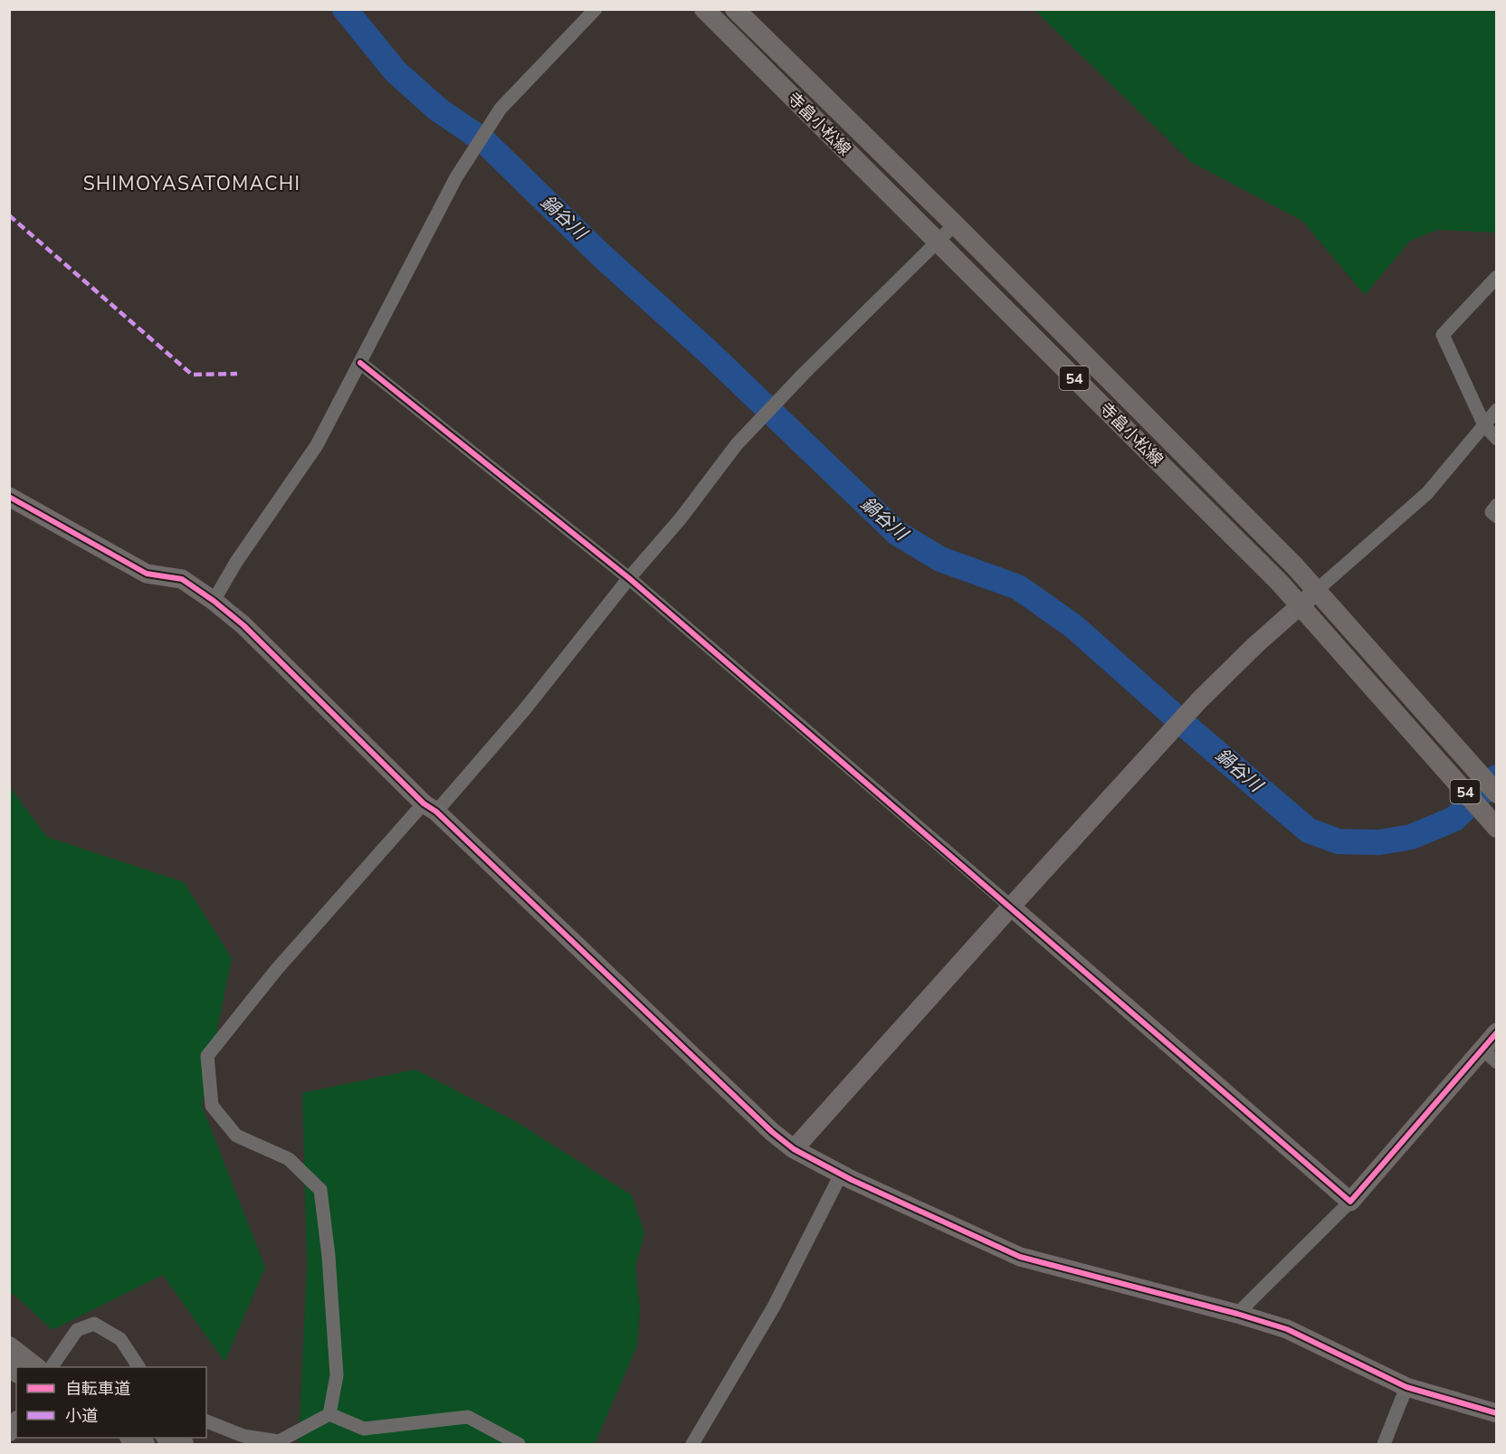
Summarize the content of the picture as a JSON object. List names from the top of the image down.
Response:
{
  "streets": {
    "main road": ["寺畠小松線", "54"]
  },
  "districts": ["SHIMOYASATOMACHI"],
  "water": ["鍋谷川"],
  "legend": ["自転車道", "小道"]
}
